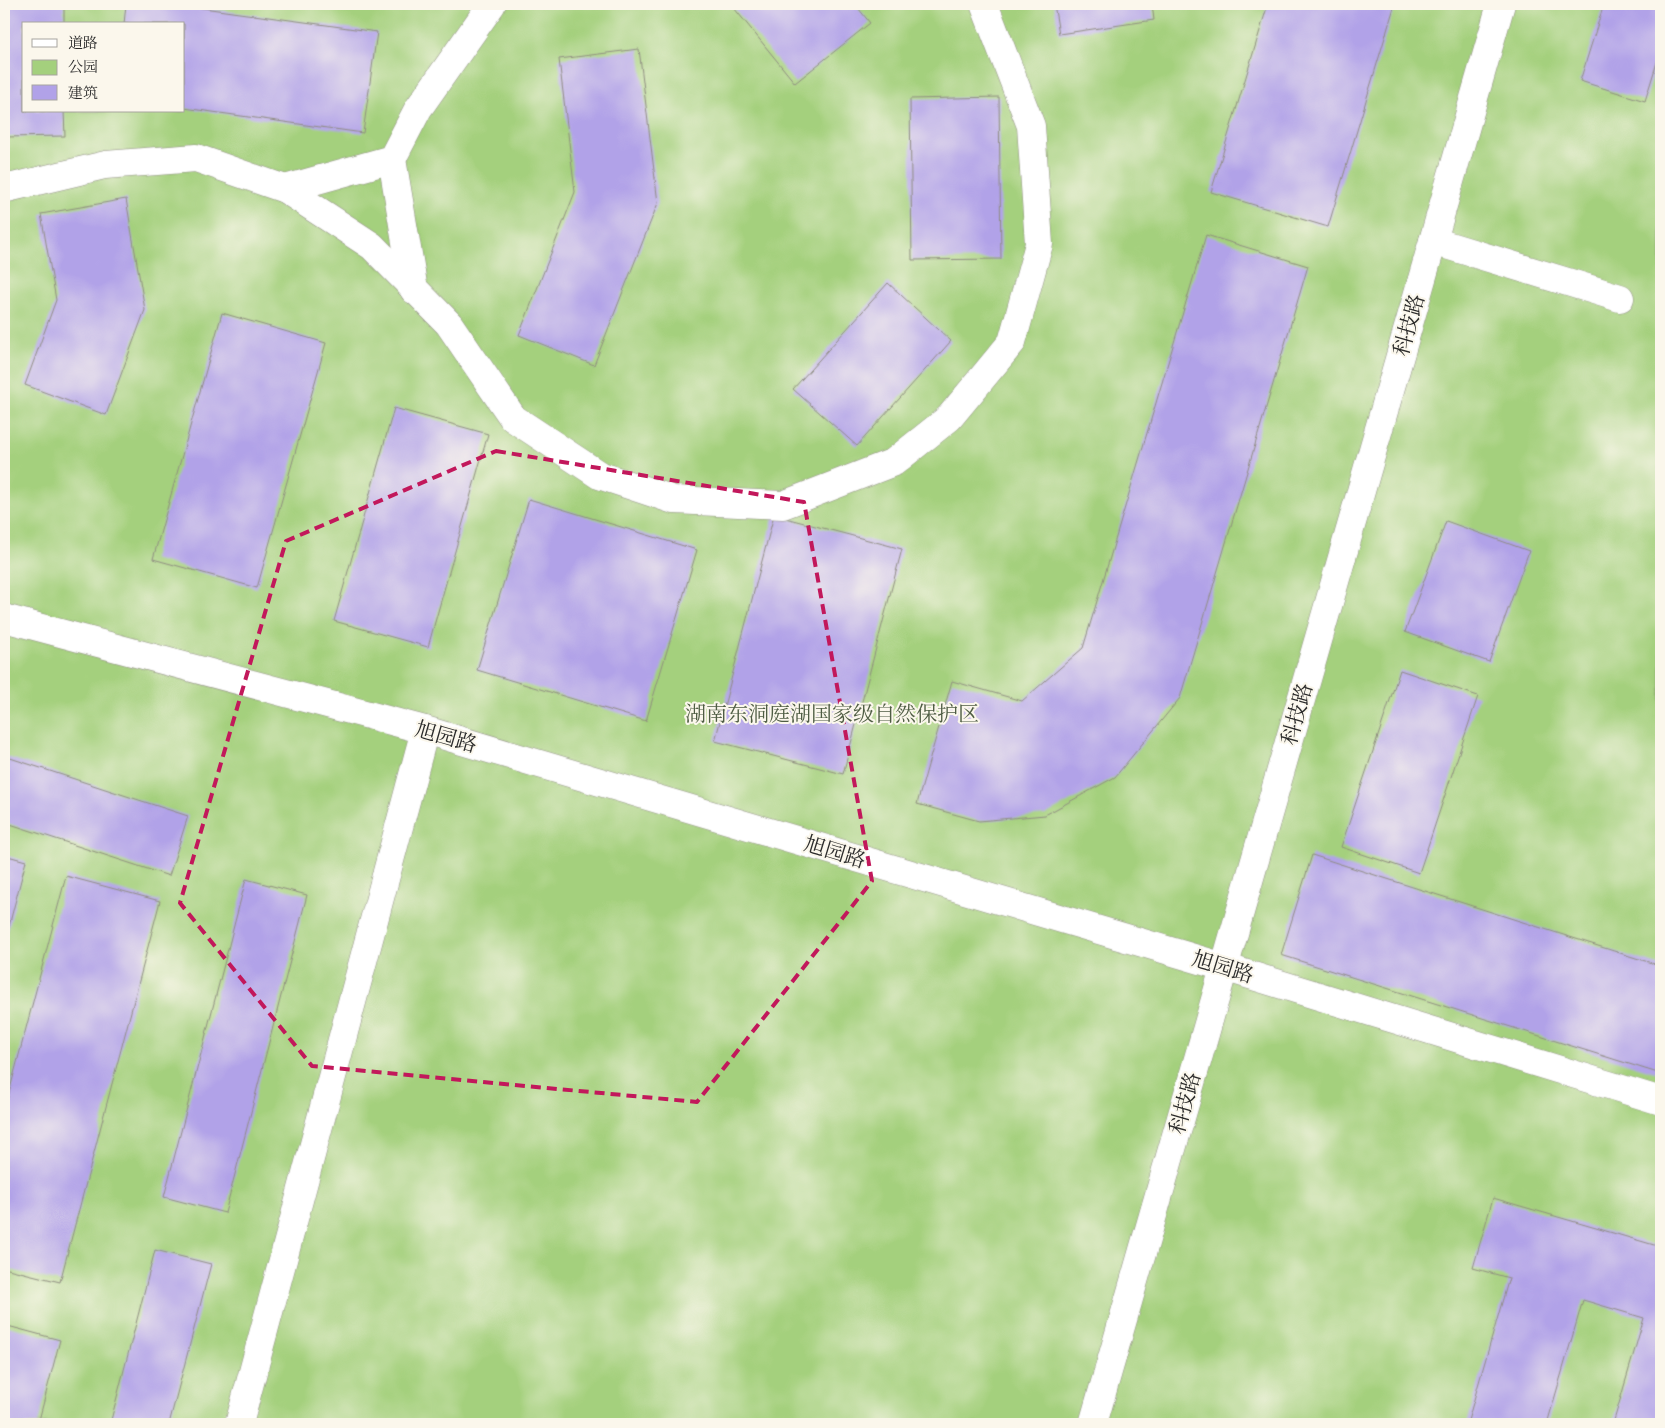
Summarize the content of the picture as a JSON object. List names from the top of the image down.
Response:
{
  "streets": {
    "street": ["科技路", "旭园路"]
  },
  "crossings": [
    ["科技路", "旭园路"]
  ],
  "parks": ["湖南东洞庭湖国家级自然保护区"],
  "legend": ["道路", "公园", "建筑"]
}
